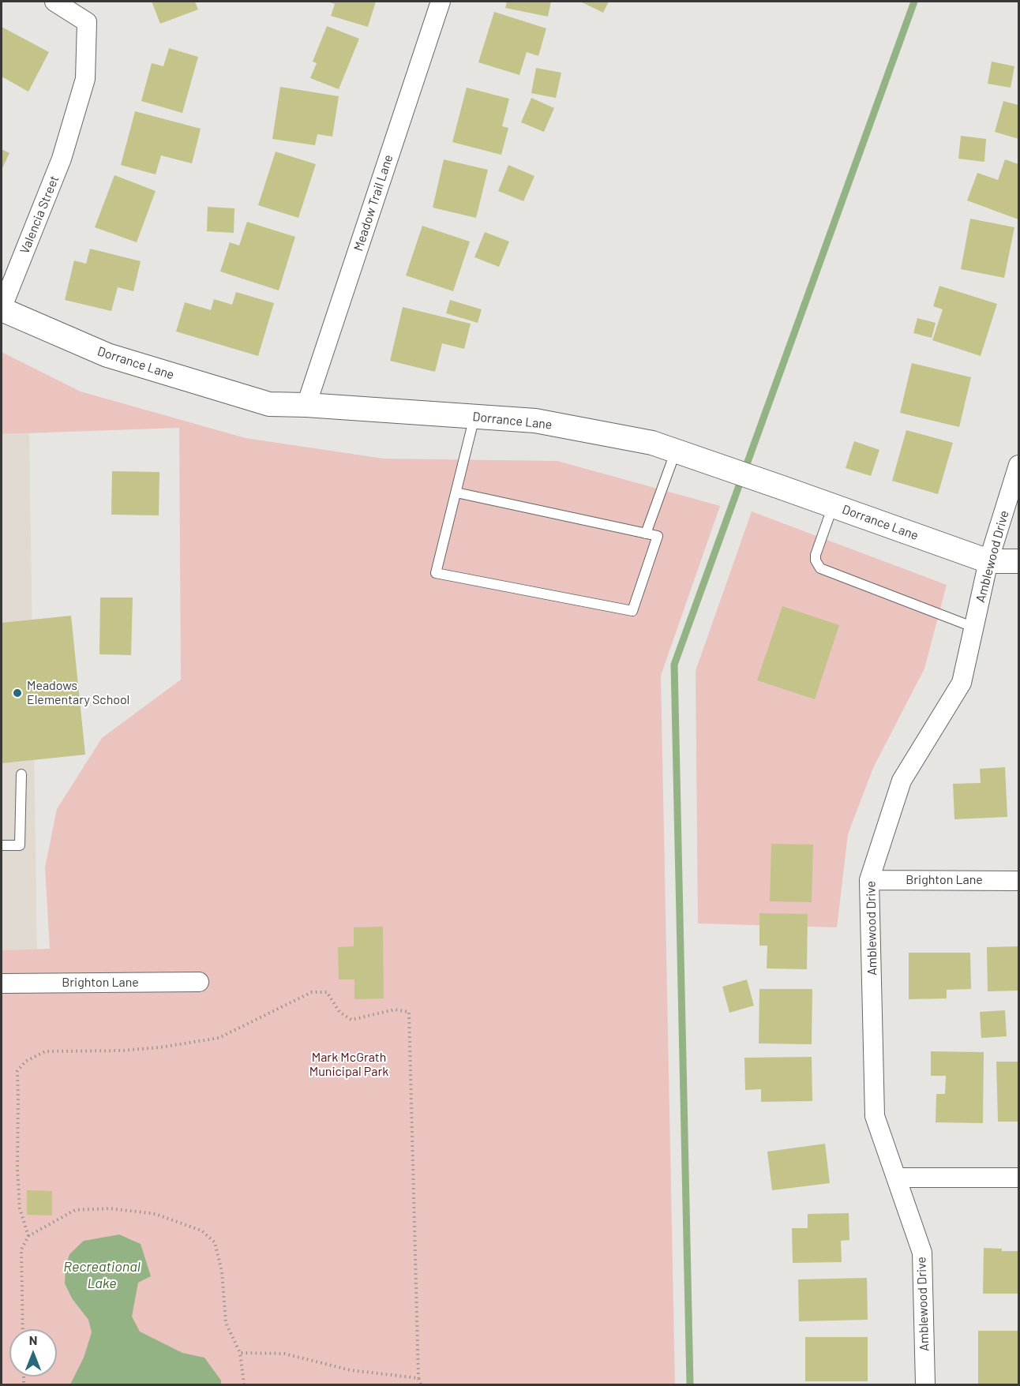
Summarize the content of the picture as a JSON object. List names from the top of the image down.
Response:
{
  "streets": {
    "street": [
      "Meadow Trail Lane",
      "Valencia Street",
      "Dorrance Lane",
      "Amblewood Drive",
      "Brighton Lane"
    ]
  },
  "crossings": [
    ["Meadow Trail Lane", "Dorrance Lane"],
    ["Valencia Street", "Dorrance Lane"],
    ["Dorrance Lane", "Amblewood Drive"],
    ["Amblewood Drive", "Brighton Lane"]
  ],
  "water": ["Recreational Lake"],
  "parks": ["Mark McGrath Municipal Park"],
  "places": ["Meadows Elementary School"],
  "north": "top"
}
